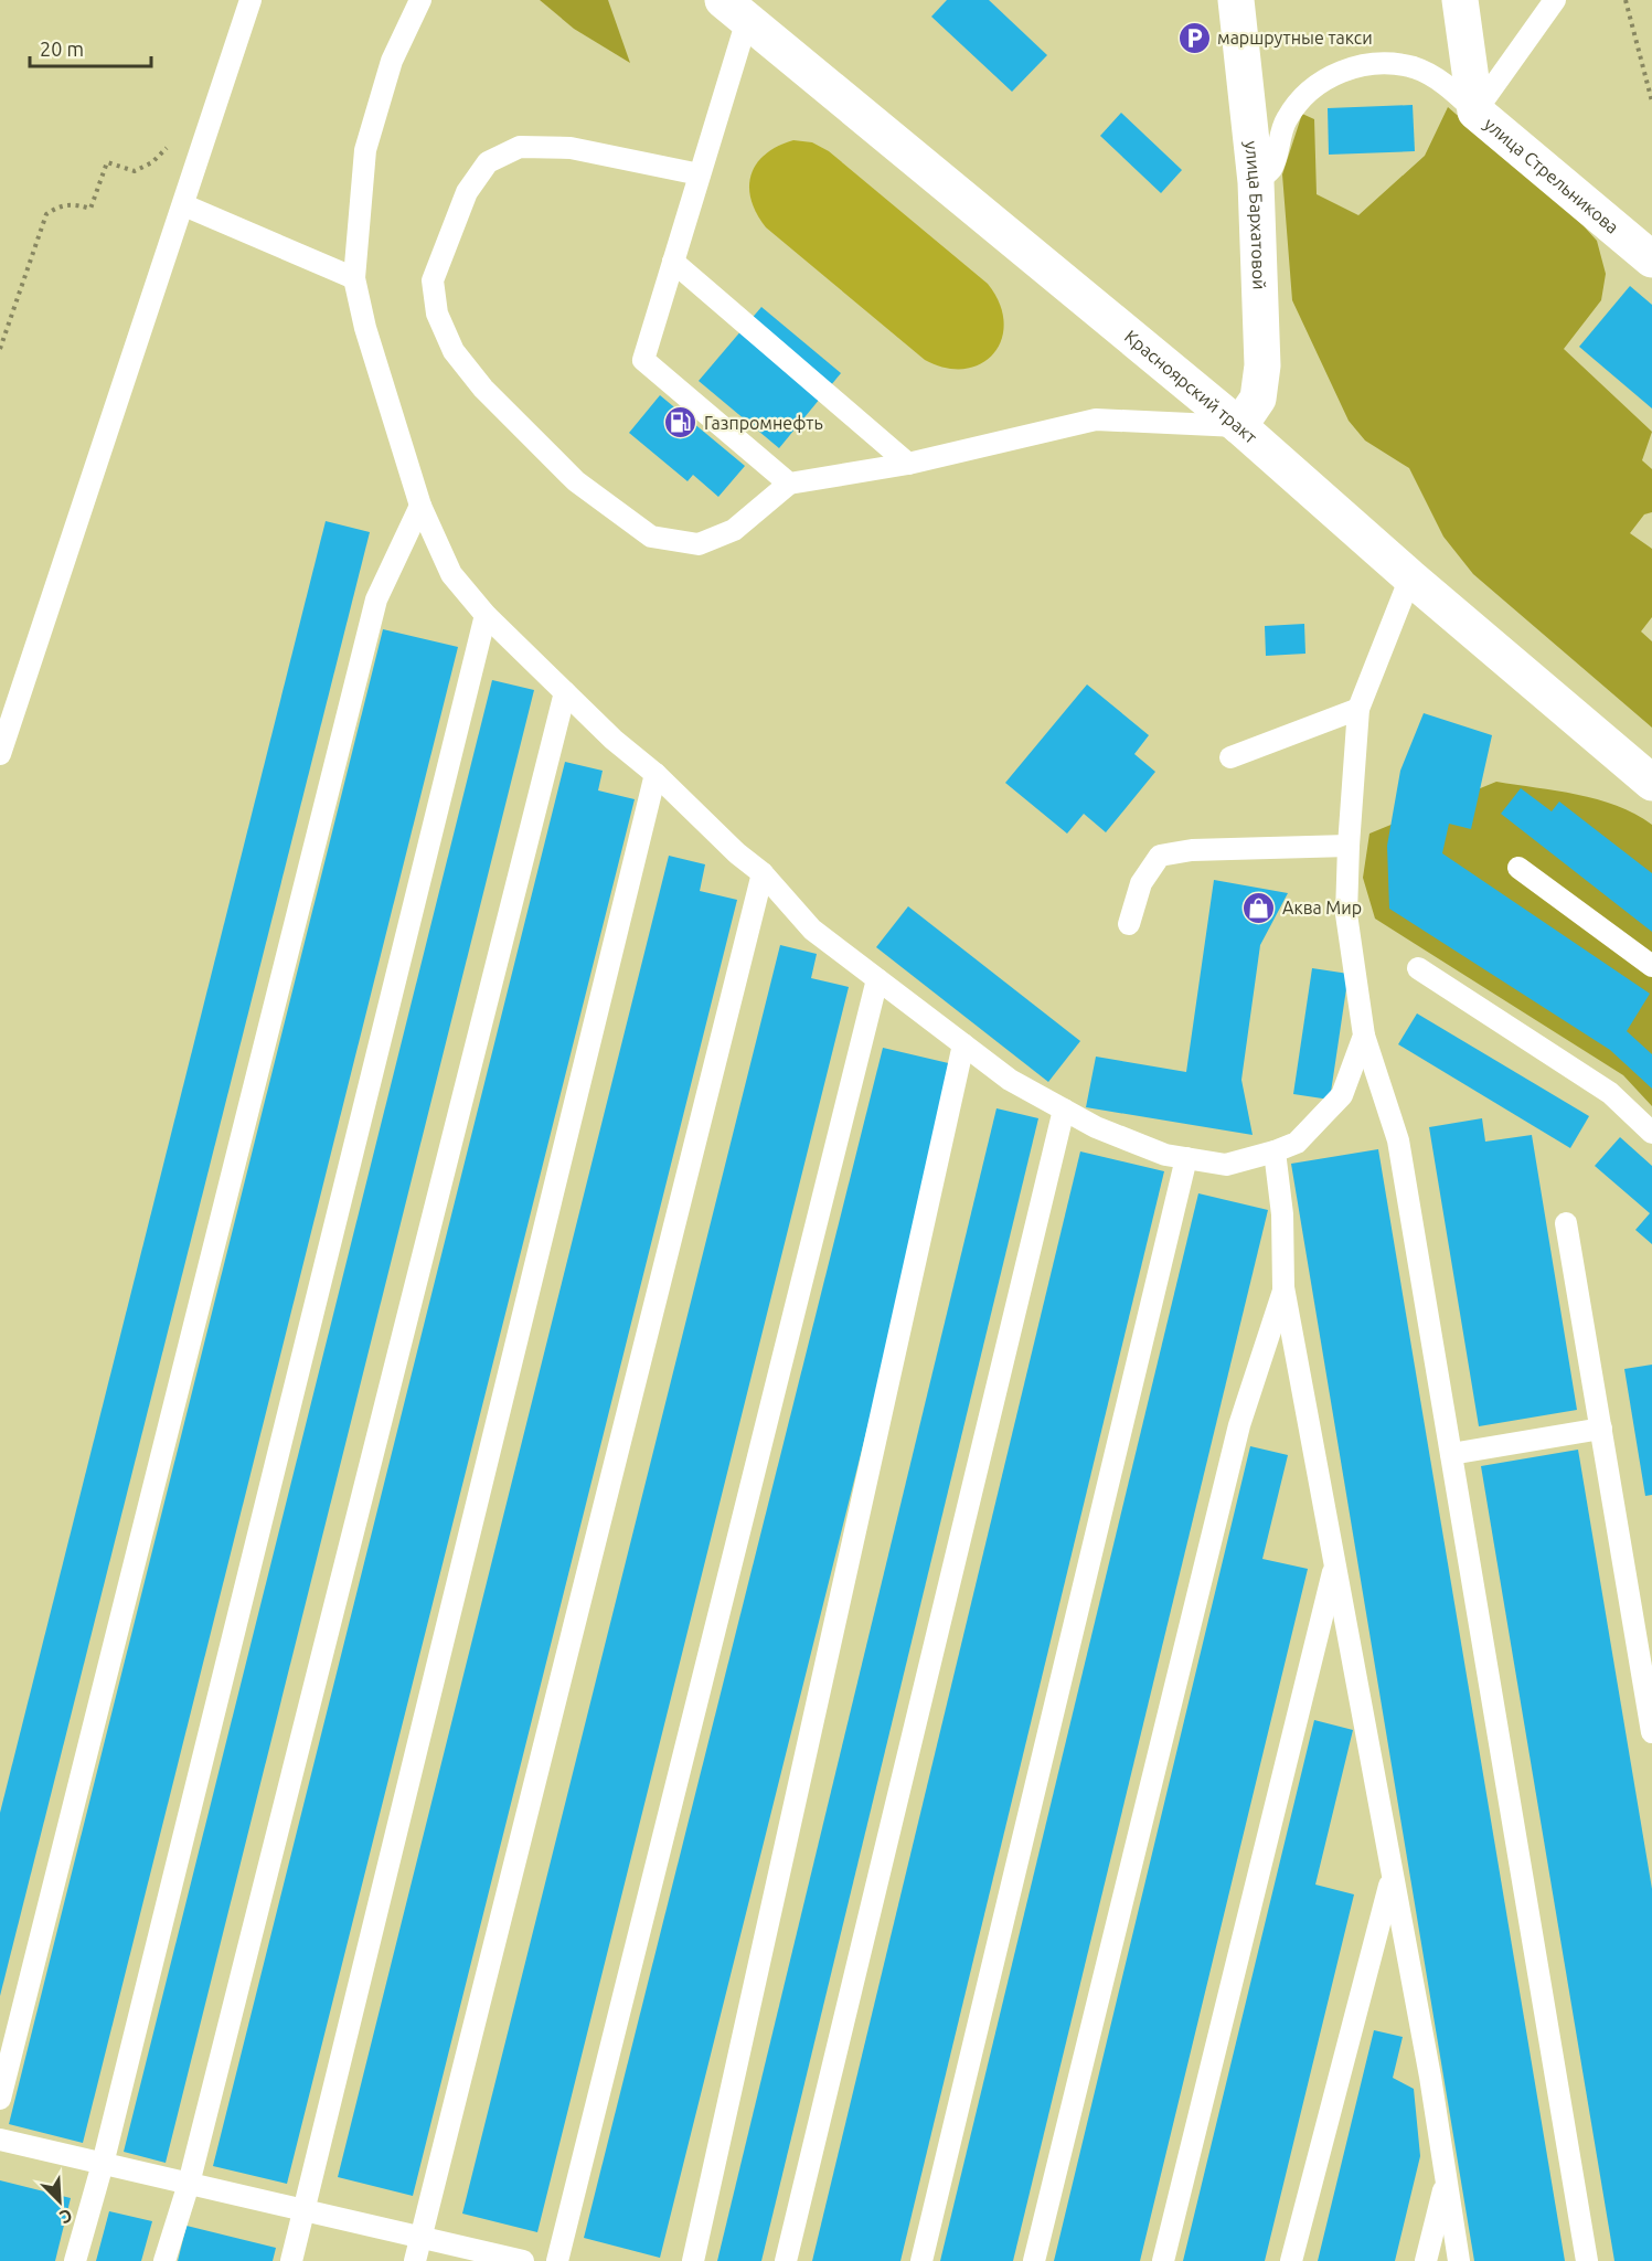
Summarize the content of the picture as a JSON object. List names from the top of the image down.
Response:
{
  "streets": {
    "main road": ["улица Стрельникова", "улица Бархатовой", "Красноярский тракт"]
  },
  "crossings": [
    ["улица Бархатовой", "Красноярский тракт"]
  ],
  "places": {
    "parking": ["маршрутные такси"],
    "fuel station": ["Газпромнефть"],
    "shop": ["Аква Мир"]
  },
  "scale_bar": "20 m",
  "north": "bottom right"
}
